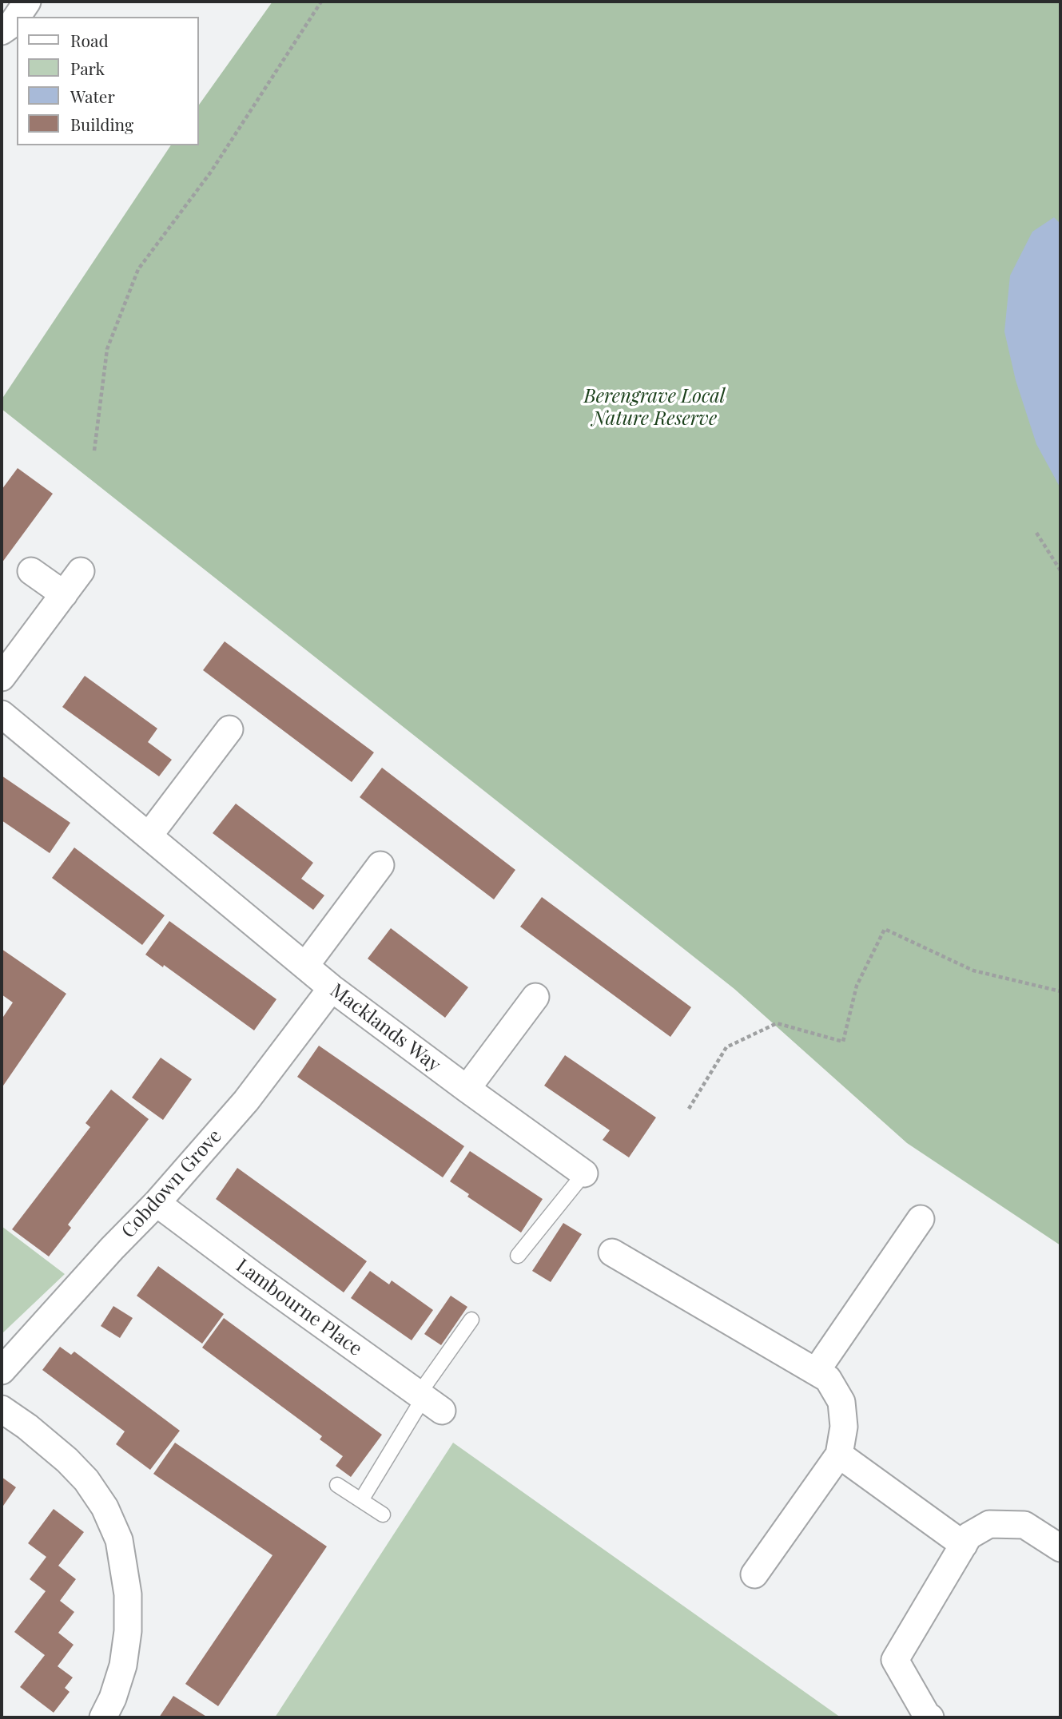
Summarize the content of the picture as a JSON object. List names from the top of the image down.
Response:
{
  "streets": {
    "street": ["Macklands Way", "Cobdown Grove", "Lambourne Place"]
  },
  "crossings": [
    ["Macklands Way", "Cobdown Grove"],
    ["Cobdown Grove", "Lambourne Place"]
  ],
  "parks": ["Berengrave Local Nature Reserve"],
  "legend": [
    "Road",
    "Park",
    "Water",
    "Building"
  ]
}
